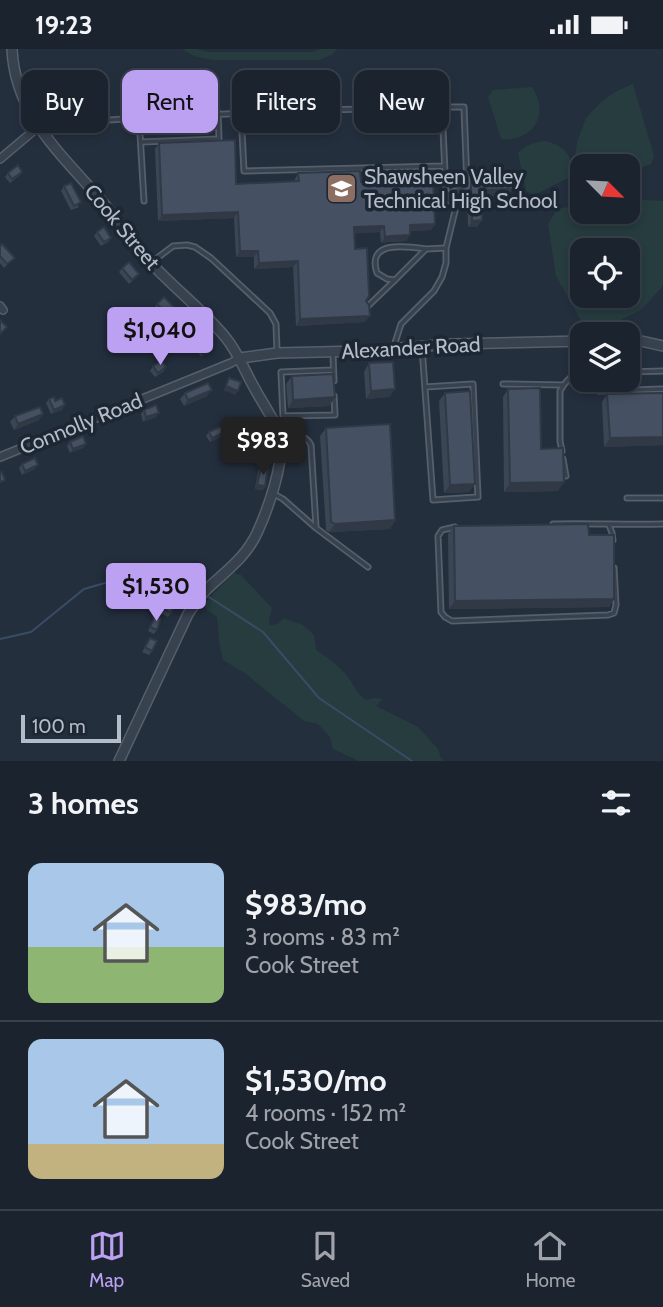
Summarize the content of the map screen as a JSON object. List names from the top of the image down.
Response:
{
  "streets": {
    "street": ["Cook Street", "Alexander Road", "Connolly Road"]
  },
  "crossings": [
    ["Cook Street", "Alexander Road"],
    ["Cook Street", "Connolly Road"],
    ["Alexander Road", "Connolly Road"]
  ],
  "places": {
    "school or university": ["Shawsheen Valley Technical High School"]
  },
  "scale_bar": "100 m",
  "north": "bottom right",
  "page": {
    "status": "19:23",
    "chip": [
      "Buy",
      "Rent",
      "Filters",
      "New"
    ],
    "price": ["$1,040", "$983", "$1,530"],
    "scale": "100 m",
    "heading": "3 homes",
    "list": [
      {
        "name": "$983/mo",
        "note": "3 rooms · 83 m² · Cook Street"
      },
      {
        "name": "$1,530/mo",
        "note": "4 rooms · 152 m² · Cook Street"
      }
    ],
    "tabs": ["Map", "Saved", "Home"]
  }
}
